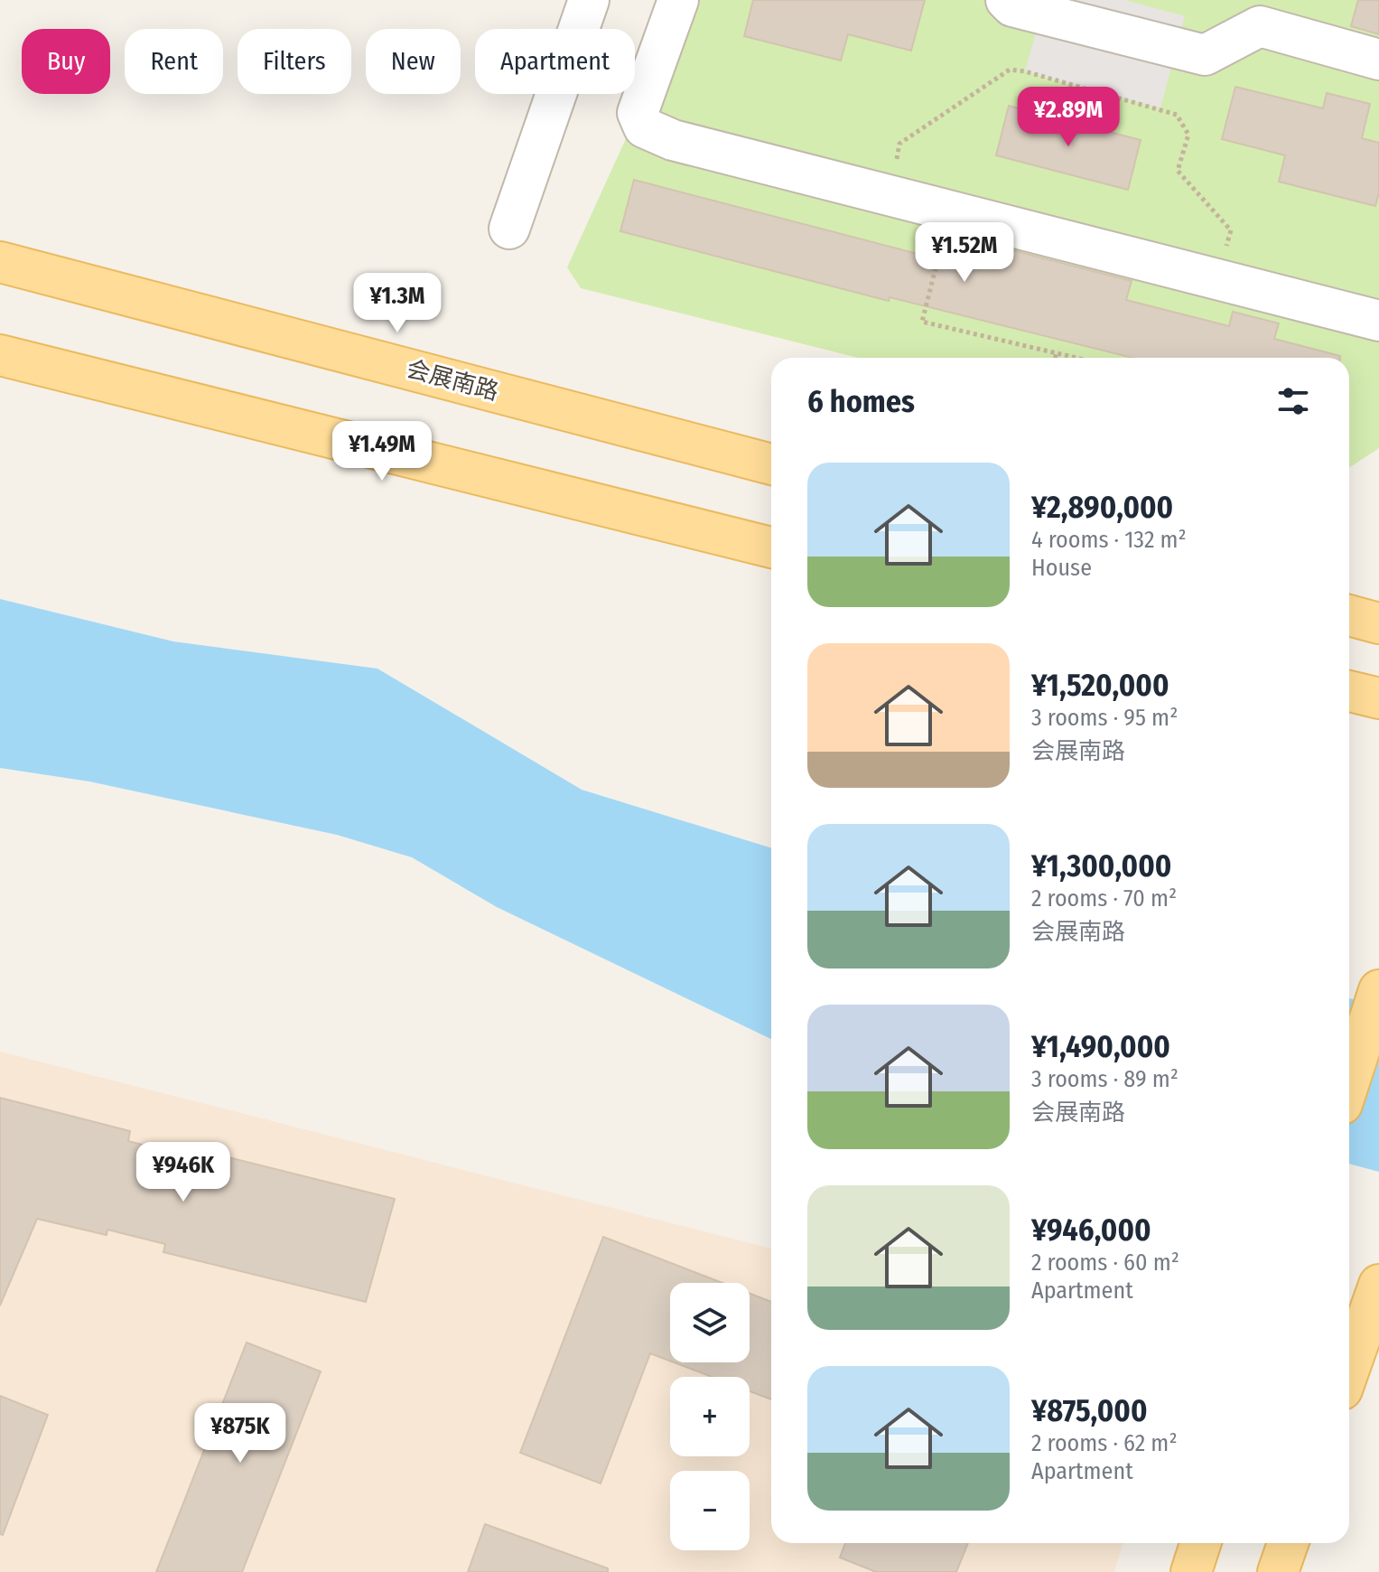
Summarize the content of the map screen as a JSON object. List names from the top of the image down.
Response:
{
  "streets": {
    "main road": ["会展南路"]
  },
  "page": {
    "chip": [
      "Buy",
      "Rent",
      "Filters",
      "New",
      "Apartment"
    ],
    "price": [
      "¥2.89M",
      "¥1.52M",
      "¥1.3M",
      "¥1.49M",
      "¥946K",
      "¥875K"
    ],
    "heading": "6 homes",
    "list": [
      {
        "name": "¥2,890,000",
        "note": "4 rooms · 132 m² · House"
      },
      {
        "name": "¥1,520,000",
        "note": "3 rooms · 95 m² · 会展南路"
      },
      {
        "name": "¥1,300,000",
        "note": "2 rooms · 70 m² · 会展南路"
      },
      {
        "name": "¥1,490,000",
        "note": "3 rooms · 89 m² · 会展南路"
      },
      {
        "name": "¥946,000",
        "note": "2 rooms · 60 m² · Apartment"
      },
      {
        "name": "¥875,000",
        "note": "2 rooms · 62 m² · Apartment"
      }
    ],
    "map_buttons": ["+", "−"]
  }
}
